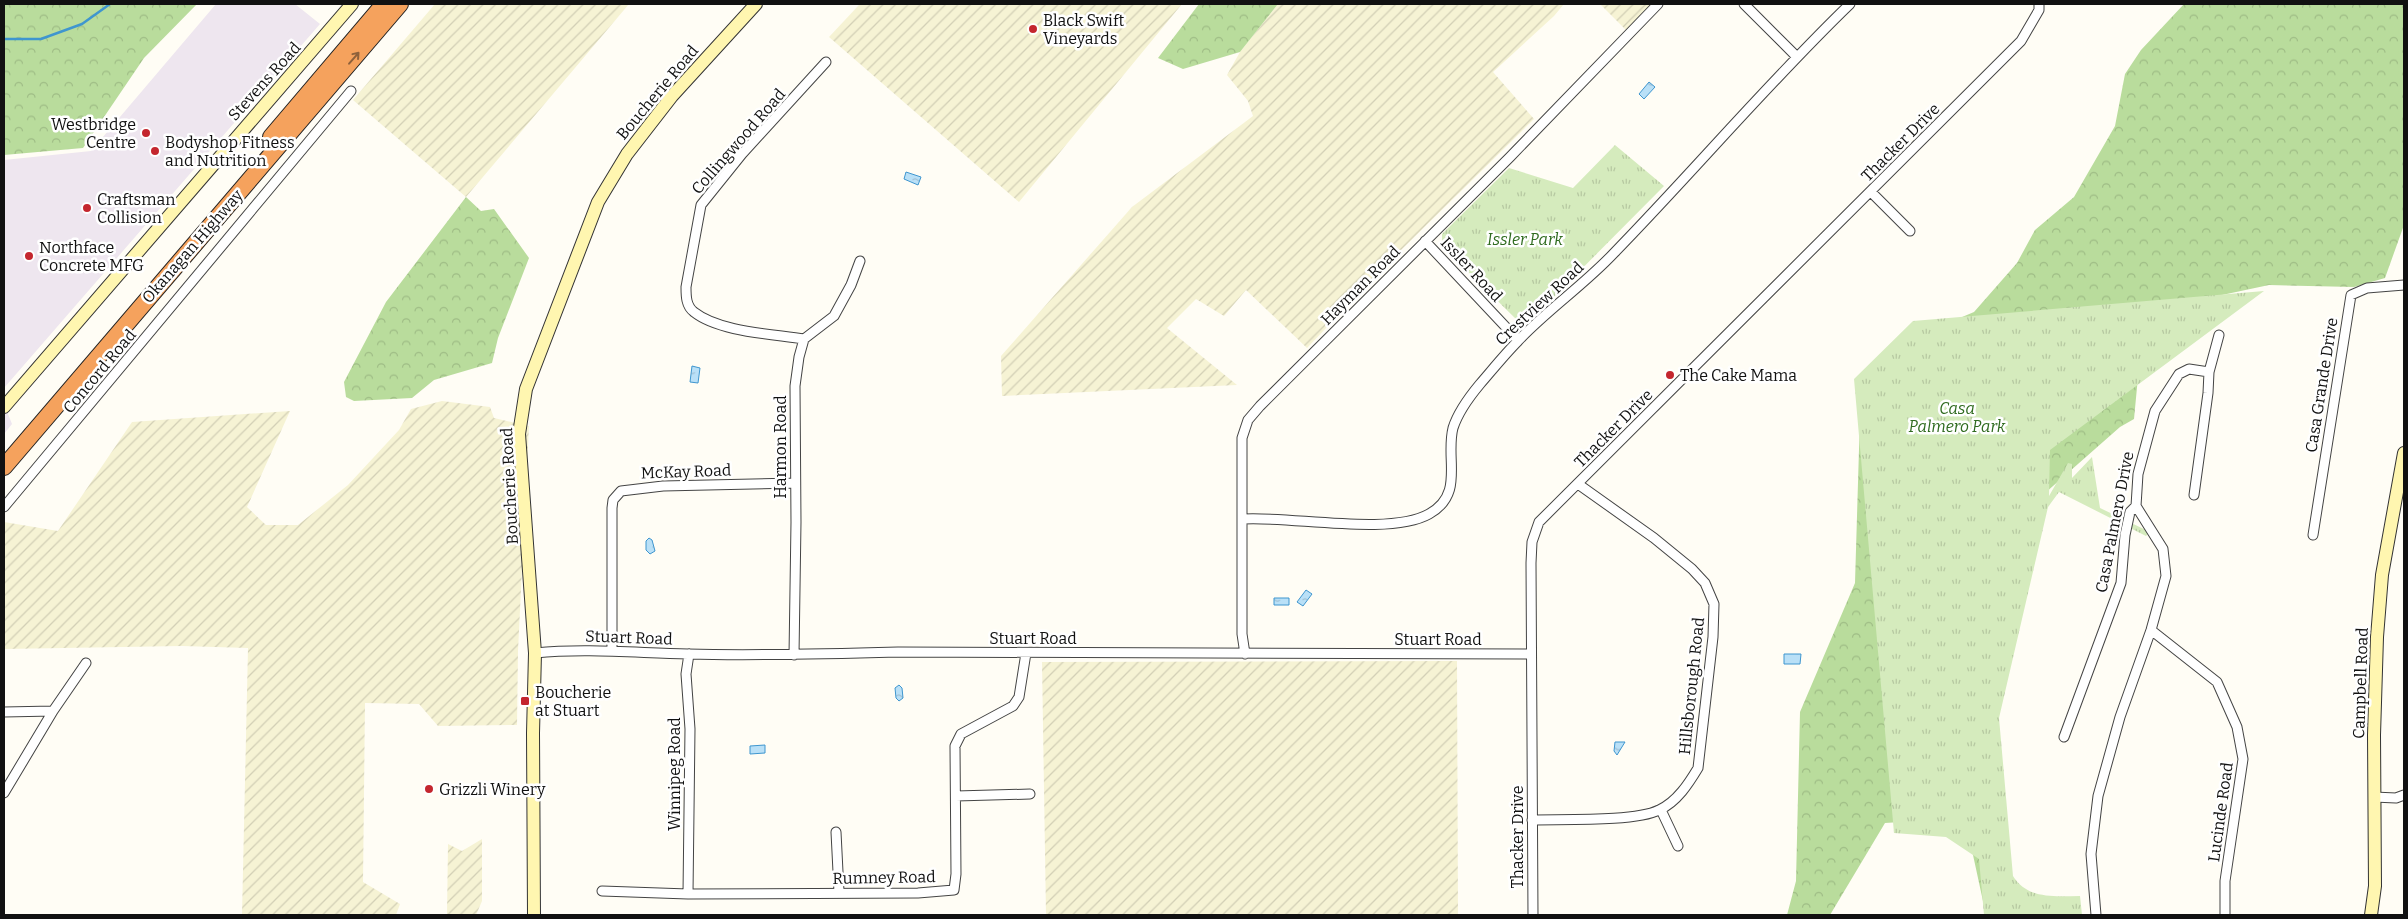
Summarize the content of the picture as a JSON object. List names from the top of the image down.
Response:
{
  "streets": {
    "highway": ["Okanagan Highway"],
    "street": [
      "Stevens Road",
      "Boucherie Road",
      "Collingwood Road",
      "Thacker Drive",
      "Issler Road",
      "Hayman Road",
      "Crestview Road",
      "Concord Road",
      "Casa Grande Drive",
      "Harmon Road",
      "McKay Road",
      "Casa Palmero Drive",
      "Stuart Road",
      "Campbell Road",
      "Hillsborough Road",
      "Winnipeg Road",
      "Lucinde Road",
      "Rumney Road"
    ]
  },
  "crossings": [
    ["Boucherie Road", "Stuart Road"],
    ["Collingwood Road", "Harmon Road"],
    ["Thacker Drive", "Stuart Road"],
    ["Thacker Drive", "Hillsborough Road"],
    ["Issler Road", "Hayman Road"],
    ["Issler Road", "Crestview Road"],
    ["Hayman Road", "Crestview Road"],
    ["Hayman Road", "Stuart Road"],
    ["Harmon Road", "McKay Road"],
    ["Harmon Road", "Stuart Road"],
    ["McKay Road", "Stuart Road"],
    ["Stuart Road", "Winnipeg Road"],
    ["Stuart Road", "Rumney Road"],
    ["Winnipeg Road", "Rumney Road"]
  ],
  "parks": ["Issler Park", "Casa Palmero Park"],
  "places": {
    "other": [
      "Black Swift Vineyards",
      "Westbridge Centre",
      "Bodyshop Fitness and Nutrition",
      "Craftsman Collision",
      "Northface Concrete MFG",
      "The Cake Mama",
      "Grizzli Winery"
    ],
    "transit": ["Boucherie at Stuart"]
  }
}
